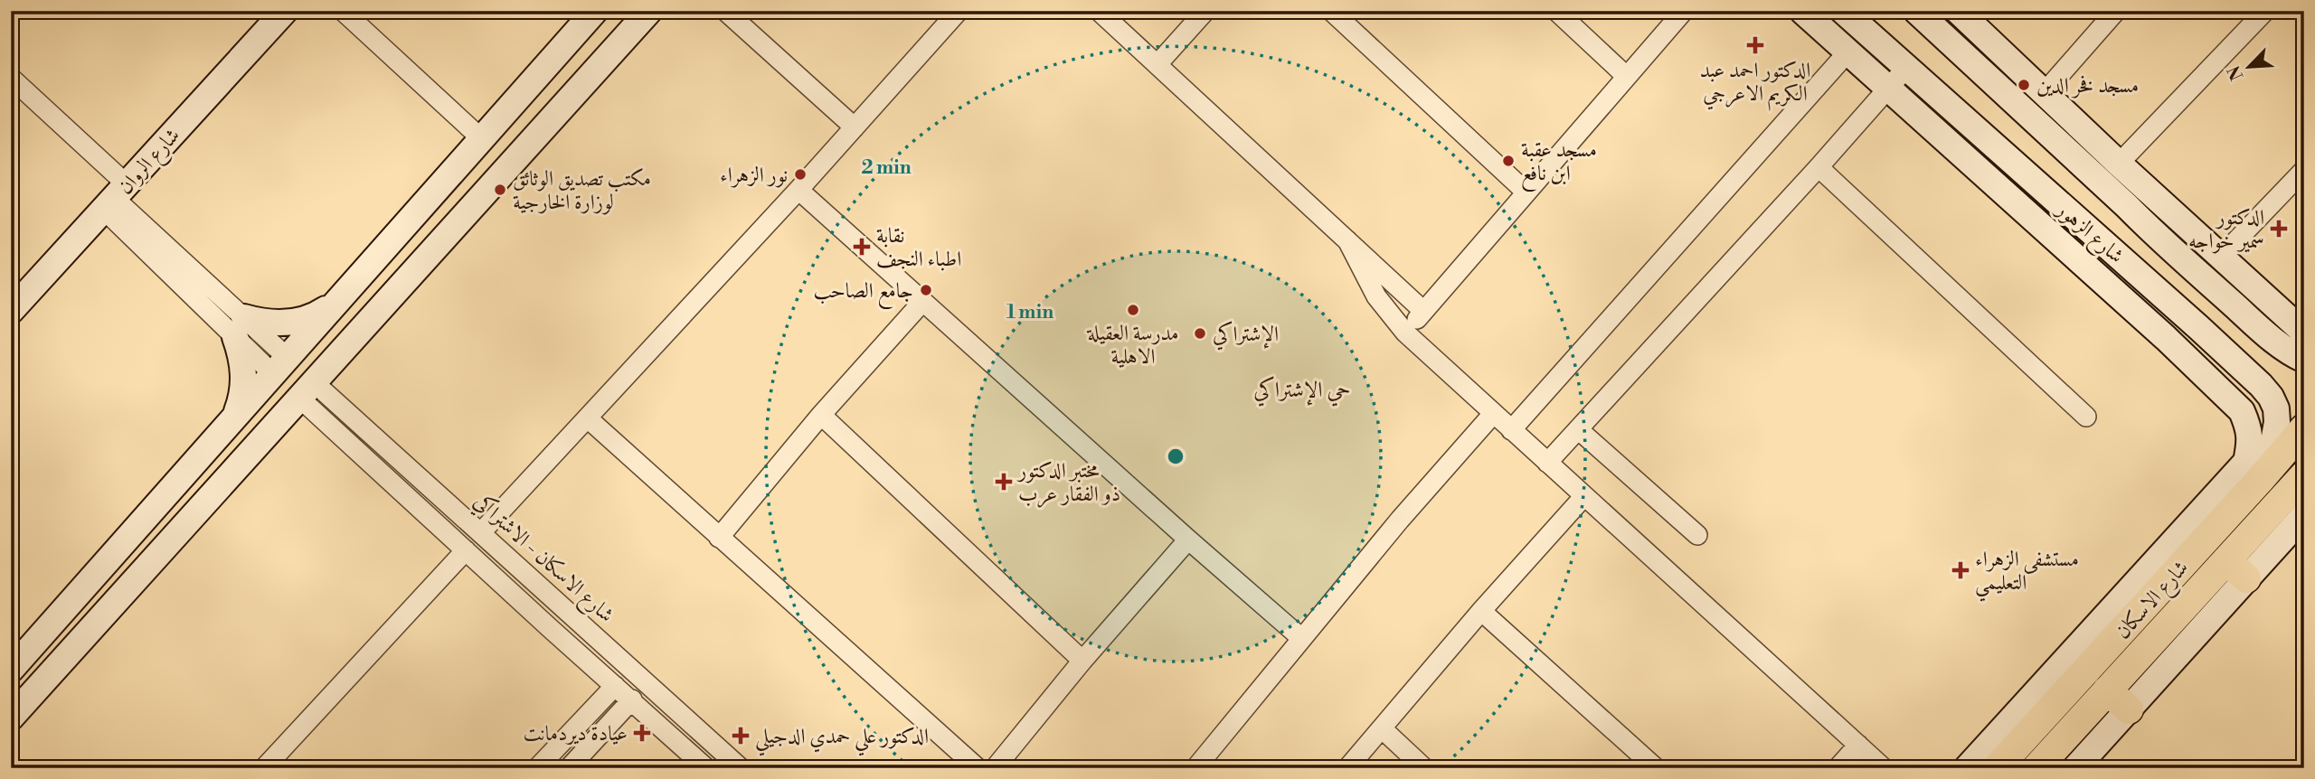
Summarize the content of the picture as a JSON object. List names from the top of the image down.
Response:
{
  "streets": {
    "main road": ["شارع الروان", "شارع الزهور", "شارع الاسكان"],
    "street": ["شارع الاسكان - الاشتراكي"]
  },
  "crossings": [
    ["شارع الزهور", "شارع الاسكان"]
  ],
  "districts": ["حي الإشتراكي"],
  "places": {
    "health": [
      "الدكتور احمد عبد الكريم الاعرجي",
      "الدكتور سمير خواجه",
      "نقابة اطباء النجف",
      "مختبر الدكتور ذو الفقار عرب",
      "مستشفى الزهراء التعليمي",
      "عيادة ديردمانت",
      "الدكتور علي حمدي الدجيلي"
    ],
    "other": [
      "مسجد فخر الدين",
      "مسجد عقبة ابن نافع",
      "نور الزهراء",
      "مكتب تصديق الوثائق لوزارة الخارجية",
      "جامع الصاحب",
      "مدرسة العقيلة الاهلية",
      "الإشتراكي"
    ]
  },
  "north": "bottom left",
  "rings": ["2 min", "1 min"]
}
